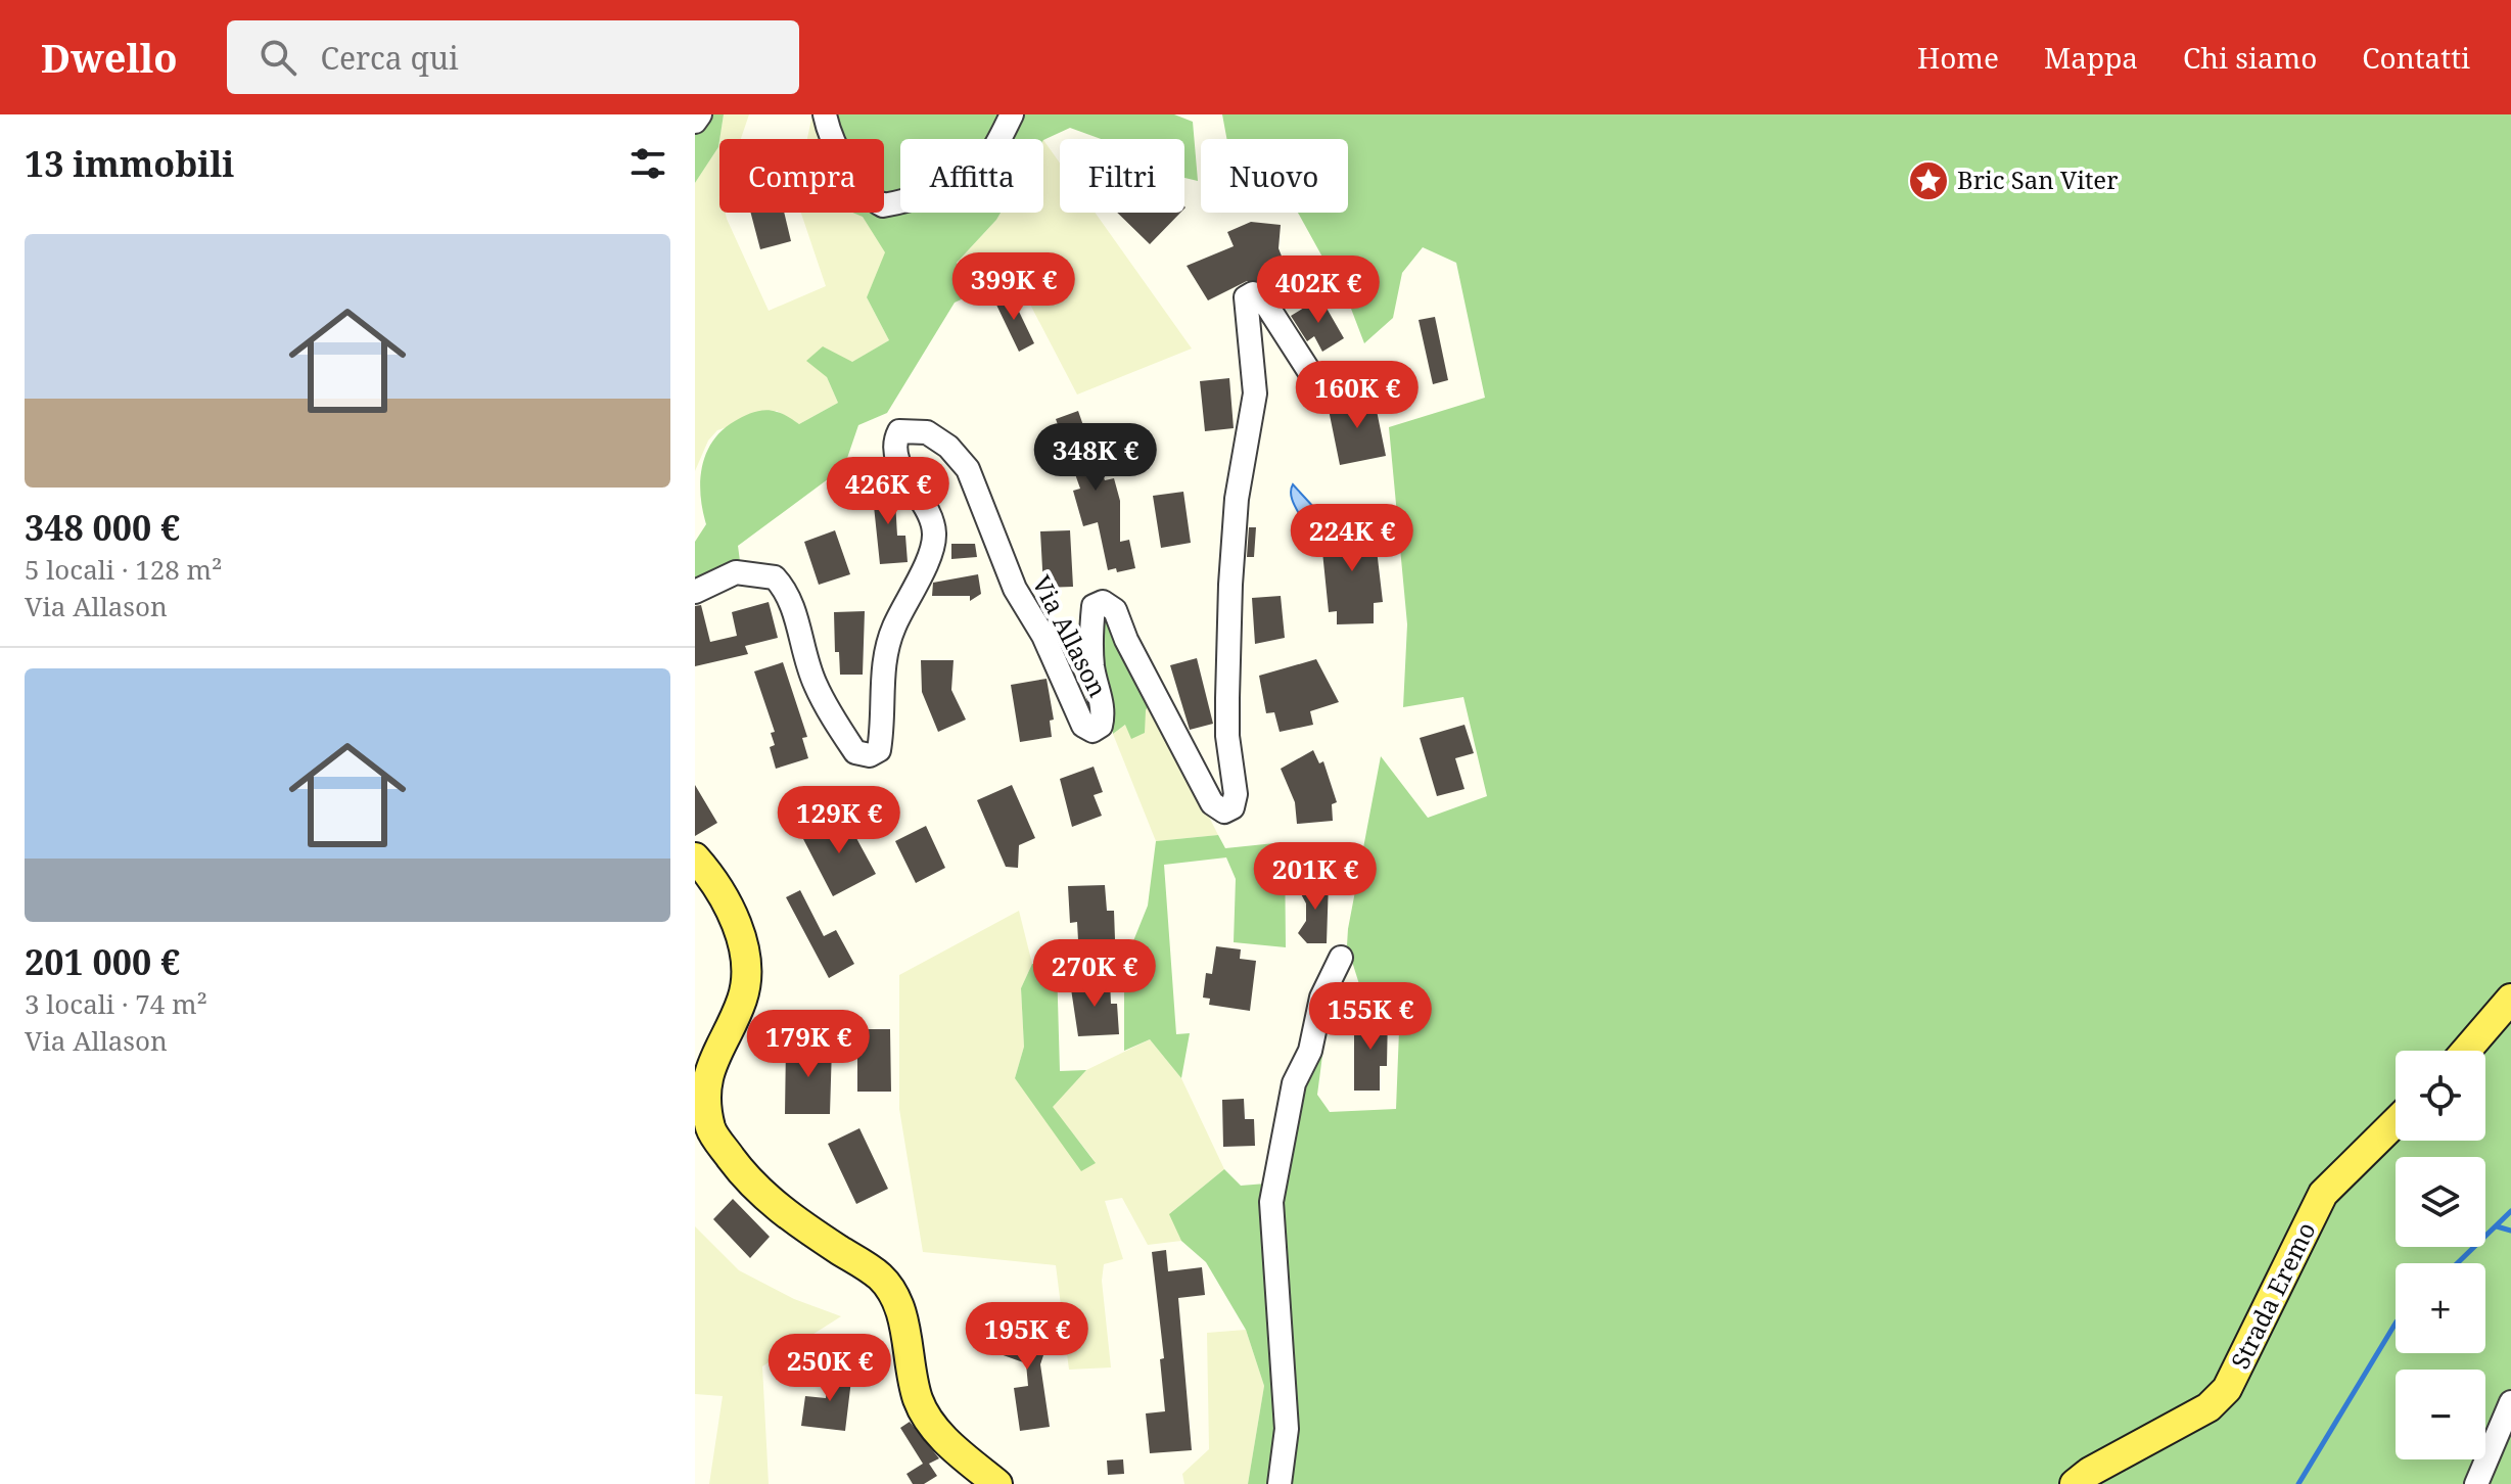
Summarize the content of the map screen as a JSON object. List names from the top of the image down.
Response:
{
  "streets": {
    "main road": ["Strada Eremo"],
    "street": ["Via Allason"]
  },
  "places": {
    "place": ["Bric San Viter"]
  },
  "page": {
    "header": "Dwello",
    "search": "Cerca qui",
    "nav": [
      "Home",
      "Mappa",
      "Chi siamo",
      "Contatti"
    ],
    "heading": "13 immobili",
    "chip": [
      "Compra",
      "Affitta",
      "Filtri",
      "Nuovo"
    ],
    "list": [
      {
        "name": "348 000 €",
        "note": "5 locali · 128 m² · Via Allason"
      },
      {
        "name": "201 000 €",
        "note": "3 locali · 74 m² · Via Allason"
      }
    ],
    "price": [
      "399K €",
      "402K €",
      "160K €",
      "348K €",
      "426K €",
      "224K €",
      "129K €",
      "201K €",
      "270K €",
      "155K €",
      "179K €",
      "195K €",
      "250K €"
    ],
    "map_buttons": ["+", "−"]
  }
}
